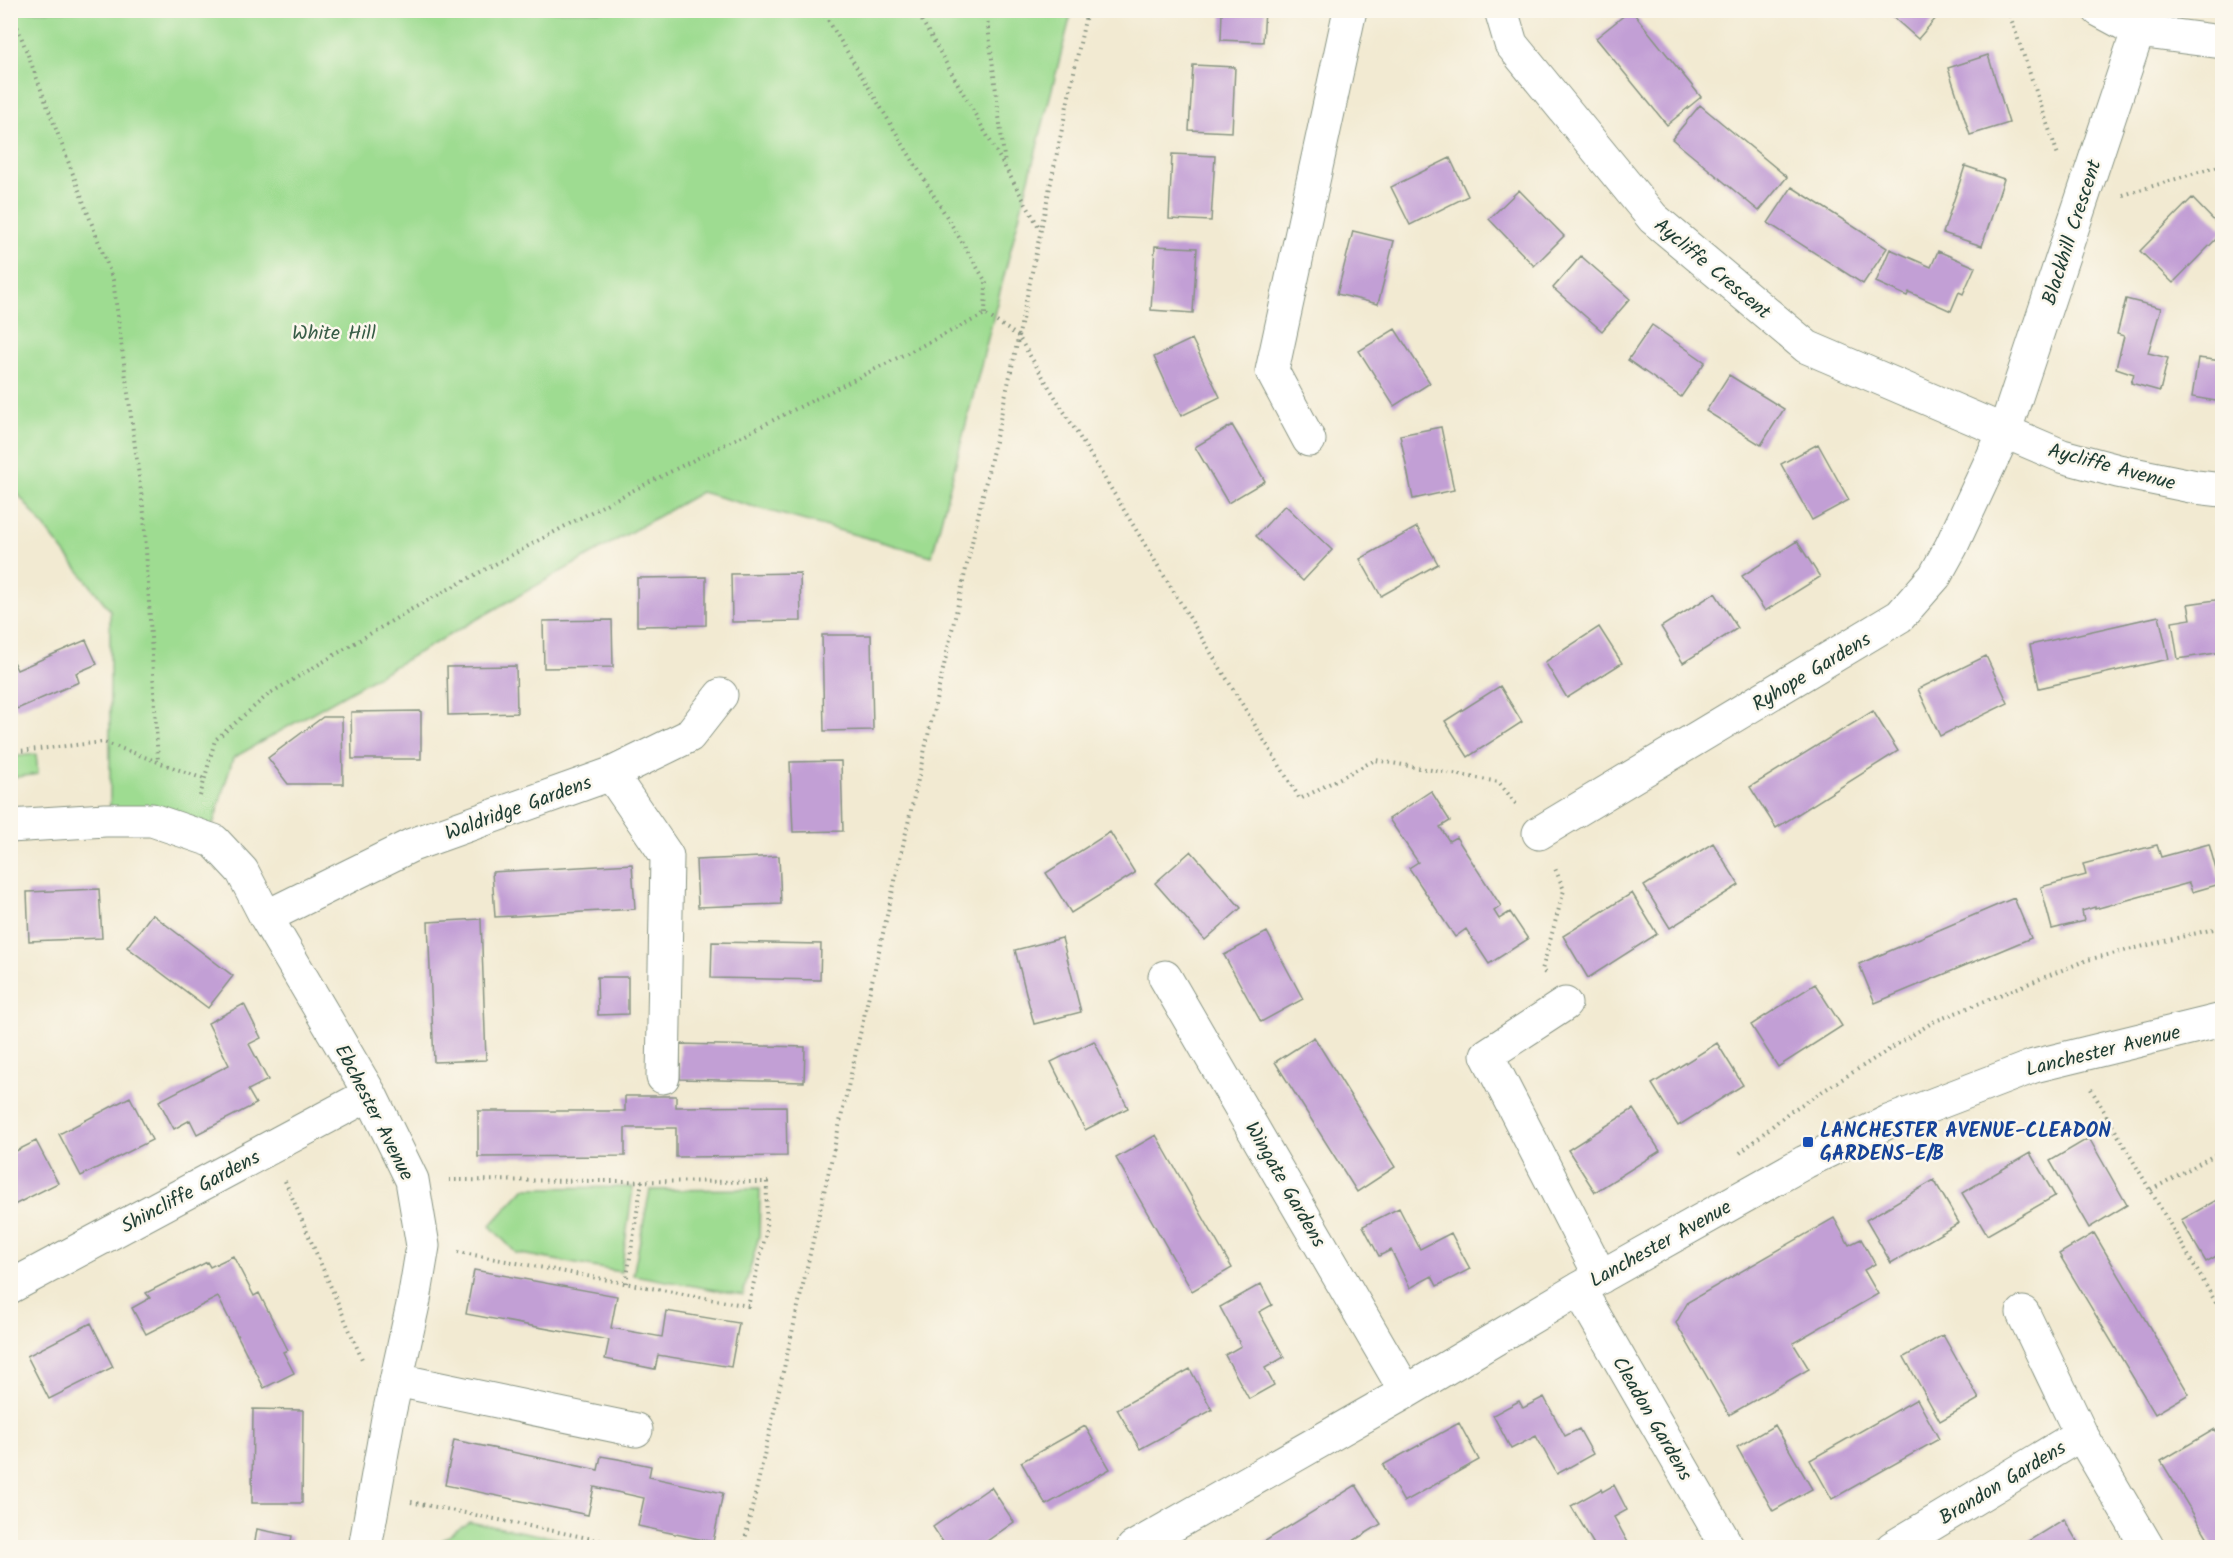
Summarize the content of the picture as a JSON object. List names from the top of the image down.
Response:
{
  "streets": {
    "street": [
      "Blackhill Crescent",
      "Aycliffe Crescent",
      "Aycliffe Avenue",
      "Ryhope Gardens",
      "Waldridge Gardens",
      "Lanchester Avenue",
      "Ebchester Avenue",
      "Wingate Gardens",
      "Shincliffe Gardens",
      "Cleadon Gardens",
      "Brandon Gardens"
    ]
  },
  "crossings": [
    ["Blackhill Crescent", "Aycliffe Crescent"],
    ["Blackhill Crescent", "Aycliffe Avenue"],
    ["Blackhill Crescent", "Ryhope Gardens"],
    ["Aycliffe Crescent", "Aycliffe Avenue"],
    ["Aycliffe Crescent", "Ryhope Gardens"],
    ["Aycliffe Avenue", "Ryhope Gardens"],
    ["Waldridge Gardens", "Ebchester Avenue"],
    ["Lanchester Avenue", "Wingate Gardens"],
    ["Lanchester Avenue", "Cleadon Gardens"],
    ["Ebchester Avenue", "Shincliffe Gardens"]
  ],
  "parks": ["White Hill"],
  "places": {
    "transit": ["LANCHESTER AVENUE-CLEADON GARDENS-E/B"]
  }
}
